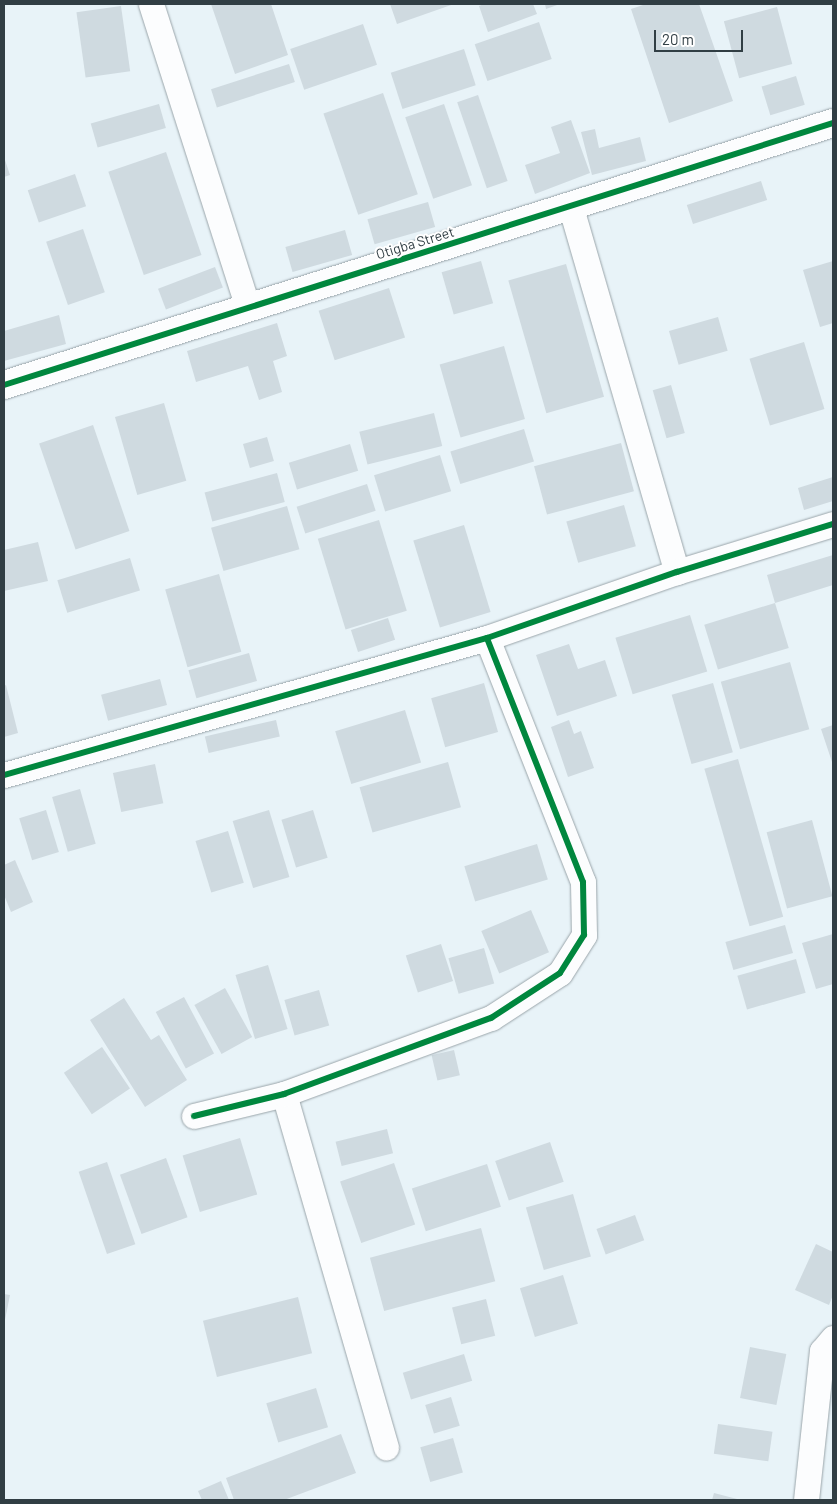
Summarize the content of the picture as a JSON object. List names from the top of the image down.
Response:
{
  "streets": {
    "street": ["Otigba Street"]
  },
  "scale_bar": "20 m"
}
